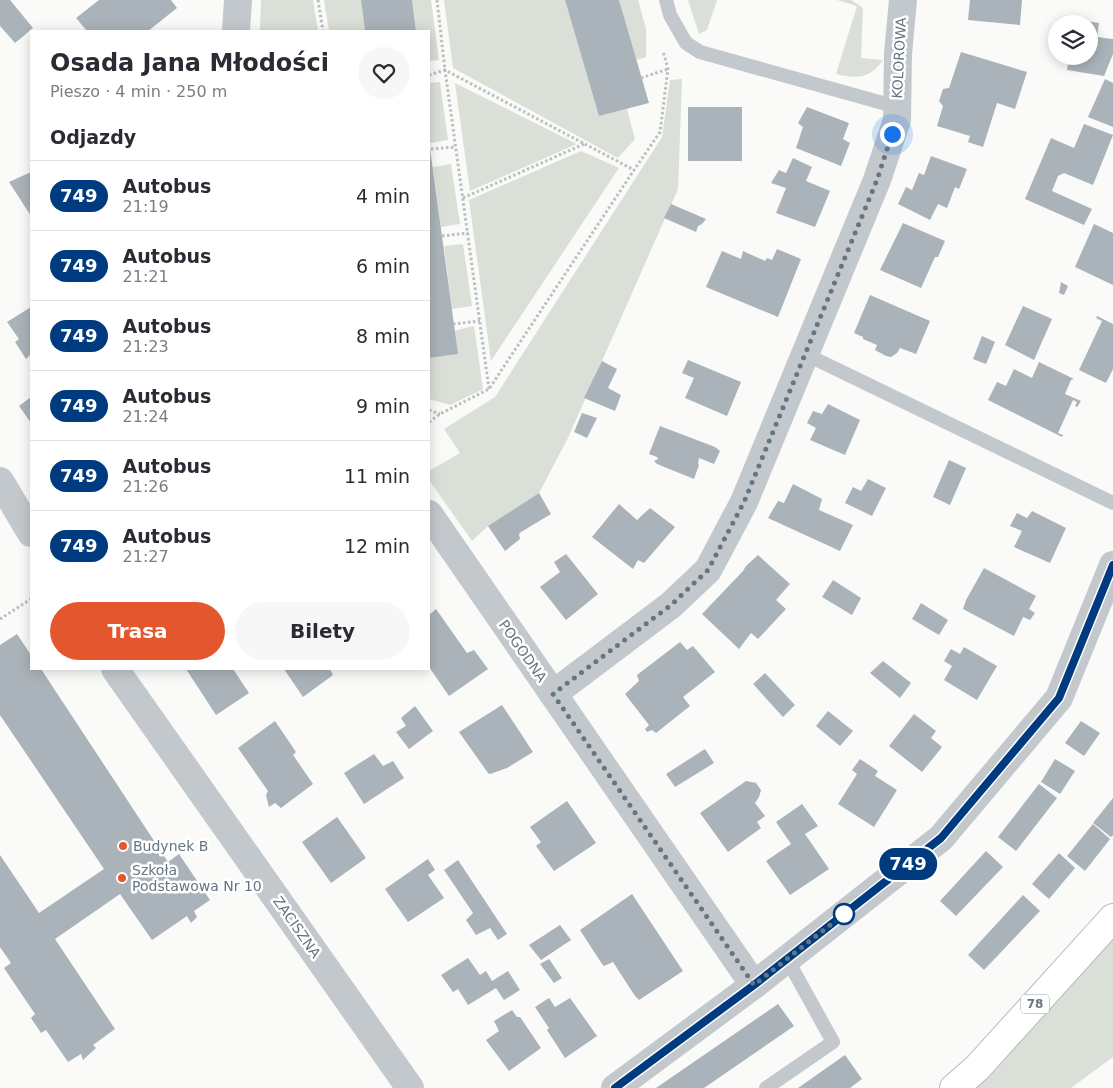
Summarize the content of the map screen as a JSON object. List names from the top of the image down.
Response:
{
  "streets": {
    "main road": ["78"],
    "street": ["KOLOROWA", "POGODNA", "ZACISZNA"]
  },
  "crossings": [
    ["KOLOROWA", "POGODNA"]
  ],
  "places": ["Budynek B", "Szkoła Podstawowa Nr 10"],
  "lines": ["bus line 749"],
  "page": {
    "on_map": "749",
    "heading": [
      ["Osada Jana Młodości", "Pieszo · 4 min · 250 m"],
      "Odjazdy"
    ],
    "list": [
      {
        "mark": "749",
        "name": "Autobus",
        "note": "21:19",
        "value": "4 min"
      },
      {
        "mark": "749",
        "name": "Autobus",
        "note": "21:21",
        "value": "6 min"
      },
      {
        "mark": "749",
        "name": "Autobus",
        "note": "21:23",
        "value": "8 min"
      },
      {
        "mark": "749",
        "name": "Autobus",
        "note": "21:24",
        "value": "9 min"
      },
      {
        "mark": "749",
        "name": "Autobus",
        "note": "21:26",
        "value": "11 min"
      },
      {
        "mark": "749",
        "name": "Autobus",
        "note": "21:27",
        "value": "12 min"
      }
    ],
    "buttons": ["Trasa", "Bilety"]
  }
}
